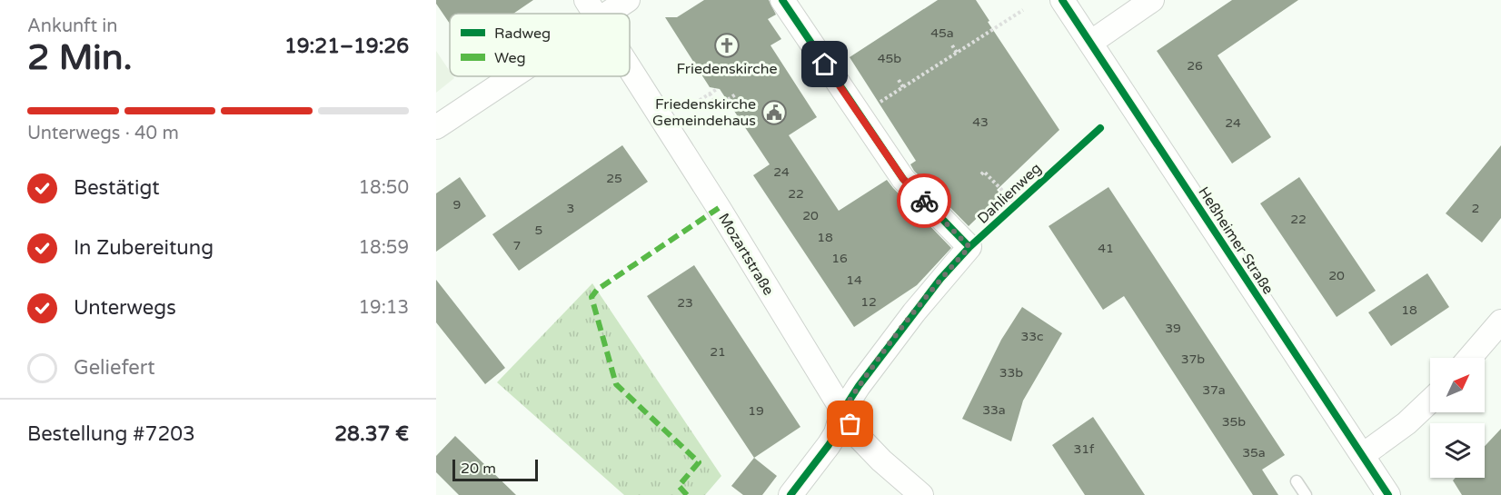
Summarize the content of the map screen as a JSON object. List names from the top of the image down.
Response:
{
  "streets": {
    "street": ["Heßheimer Straße", "Mozartstraße"],
    "cycle path": ["Dahlienweg"]
  },
  "places": {
    "church": ["Friedenskirche"],
    "public building": ["Friedenskirche Gemeindehaus"]
  },
  "house_numbers": [
    "45a",
    "45b",
    "26",
    "43",
    "24",
    "24",
    "25",
    "22",
    "9",
    "3",
    "2",
    "20",
    "22",
    "5",
    "18",
    "7",
    "41",
    "16",
    "20",
    "14",
    "12",
    "23",
    "18",
    "39",
    "33c",
    "21",
    "37b",
    "33b",
    "37a",
    "33a",
    "19",
    "35b",
    "31f",
    "35a"
  ],
  "legend": ["Radweg", "Weg"],
  "scale_bar": "20 m",
  "north": "top right",
  "page": {
    "heading": ["2 Min.", "Ankunft in", "19:21–19:26"],
    "panel": ["Bestellung #7203", "28.37 €"],
    "bar": "Unterwegs · 40 m",
    "list": [
      ["Bestätigt", "18:50"],
      ["In Zubereitung", "18:59"],
      ["Unterwegs", "19:13"],
      "Geliefert"
    ],
    "scale": "20 m"
  }
}
